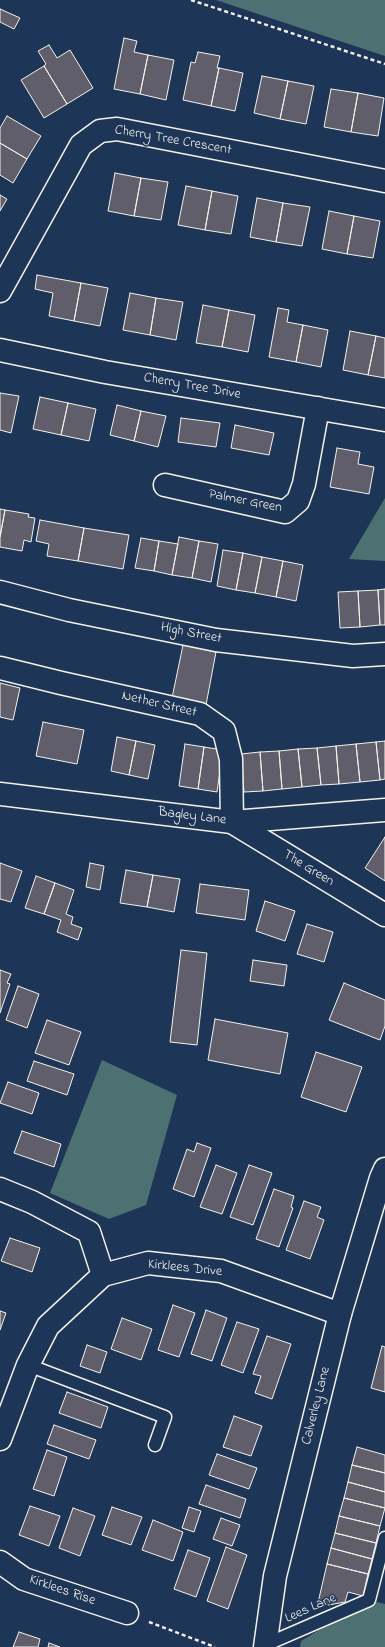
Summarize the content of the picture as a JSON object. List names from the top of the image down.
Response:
{
  "streets": {
    "street": [
      "Cherry Tree Crescent",
      "Cherry Tree Drive",
      "Palmer Green",
      "High Street",
      "Nether Street",
      "Bagley Lane",
      "The Green",
      "Kirklees Drive",
      "Calverley Lane",
      "Kirklees Rise"
    ],
    "lane": ["Lees Lane"]
  },
  "crossings": [
    ["Cherry Tree Drive", "Palmer Green"],
    ["Nether Street", "Bagley Lane"],
    ["Nether Street", "The Green"],
    ["Bagley Lane", "The Green"],
    ["Kirklees Drive", "Calverley Lane"],
    ["Calverley Lane", "Lees Lane"]
  ]
}
